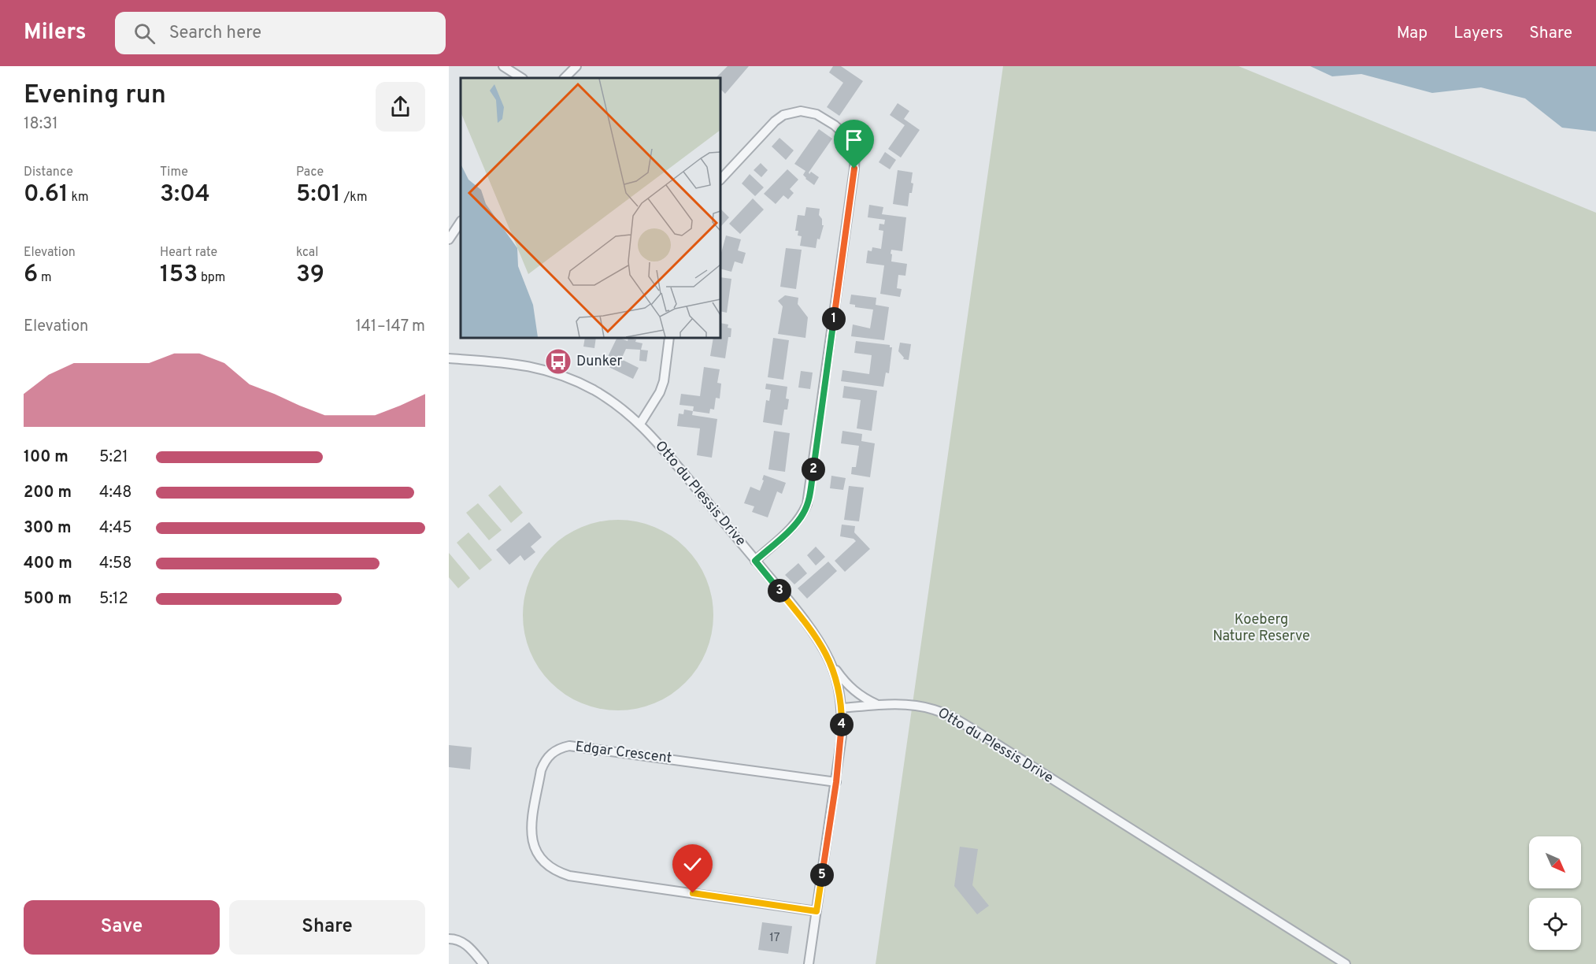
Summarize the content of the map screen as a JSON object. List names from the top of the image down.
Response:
{
  "streets": {
    "street": ["Otto du Plessis Drive", "Edgar Crescent"]
  },
  "parks": ["Koeberg Nature Reserve"],
  "places": {
    "bus stop": ["Dunker"]
  },
  "house_numbers": ["17"],
  "north": "bottom right",
  "page": {
    "header": "Milers",
    "search": "Search here",
    "nav": ["Map", "Layers", "Share"],
    "heading": ["Evening run", "18:31"],
    "stats": [
      ["Distance", "0.61 km"],
      ["Time", "3:04"],
      ["Pace", "5:01 /km"],
      ["Elevation", "6 m"],
      ["Heart rate", "153 bpm"],
      ["kcal", "39"]
    ],
    "chart": ["Elevation", "141–147 m"],
    "pins": [
      "1",
      "2",
      "3",
      "4",
      "5"
    ],
    "list": [
      {
        "name": "100 m",
        "note": "5:21"
      },
      {
        "name": "200 m",
        "note": "4:48"
      },
      {
        "name": "300 m",
        "note": "4:45"
      },
      {
        "name": "400 m",
        "note": "4:58"
      },
      {
        "name": "500 m",
        "note": "5:12"
      }
    ],
    "buttons": ["Save", "Share"]
  }
}
